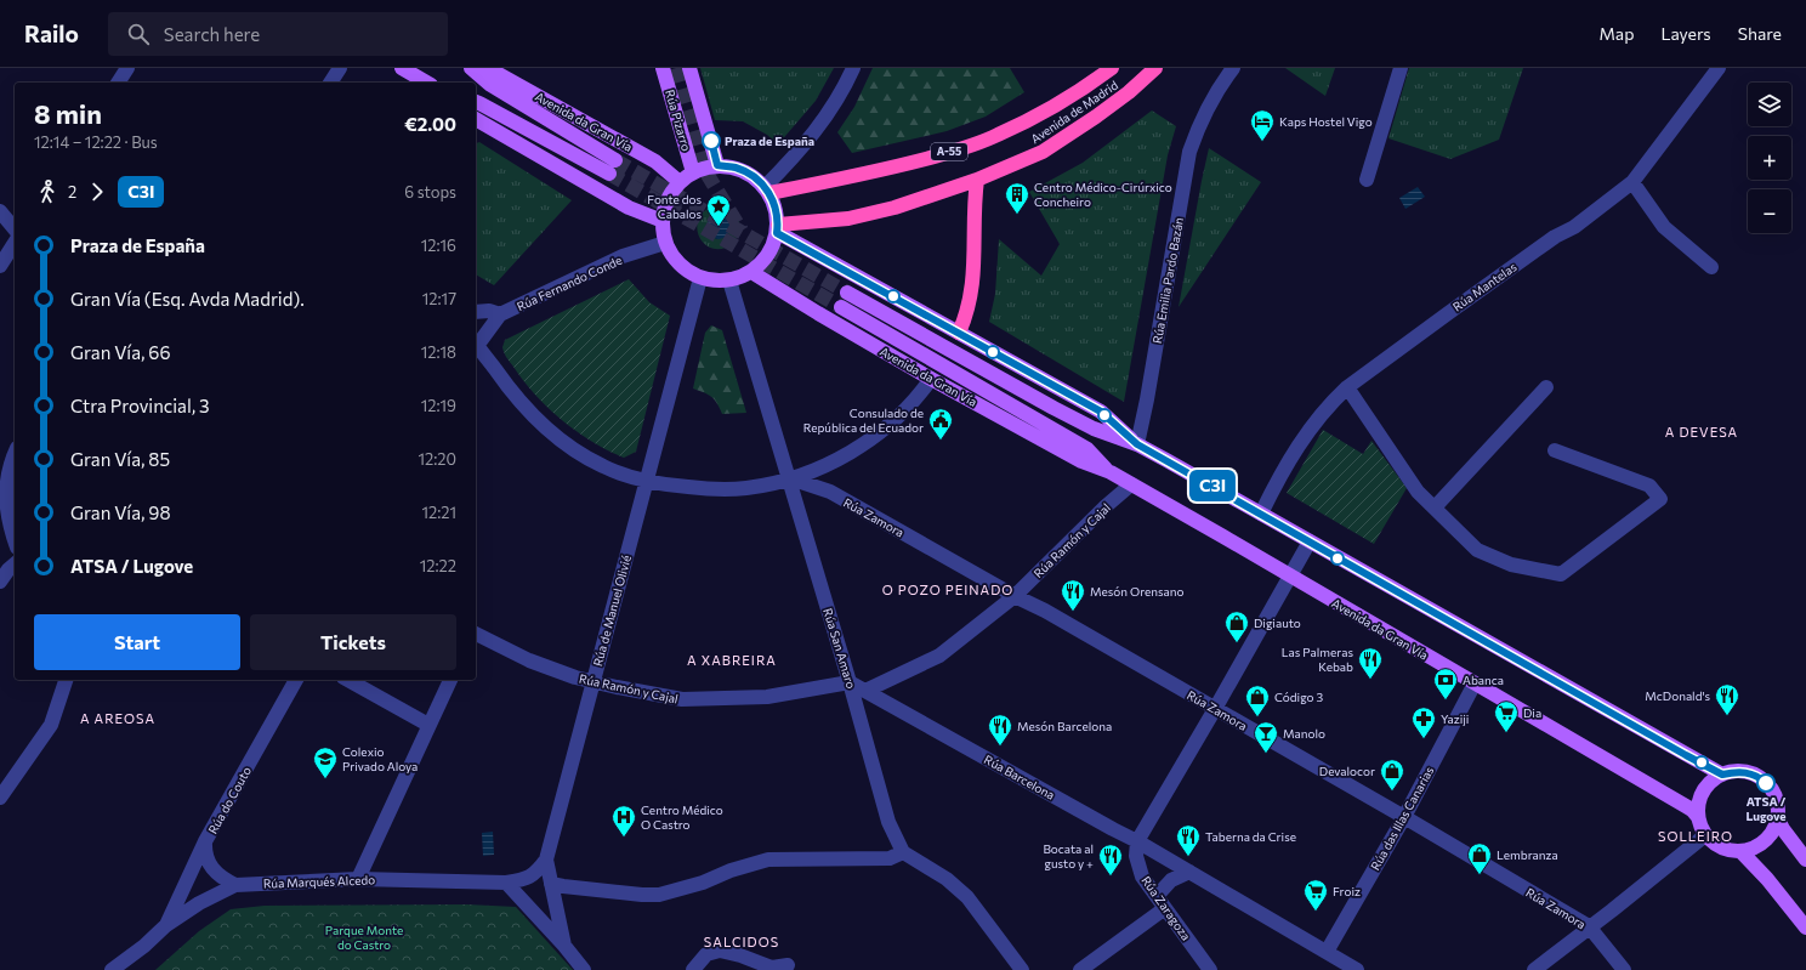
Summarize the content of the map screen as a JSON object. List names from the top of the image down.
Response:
{
  "streets": {
    "highway": ["Avenida de Madrid", "A-55"],
    "main road": ["Rúa Pizarro", "Avenida da Gran Vía"],
    "street": [
      "Rúa Emilia Pardo Bazán",
      "Rúa Fernando Conde",
      "Rúa Mantelas",
      "Rúa Zamora",
      "Rúa Ramón y Cajal",
      "Rúa de Manuel Olivié",
      "Rúa San Amaro",
      "Rúa Barcelona",
      "Rúa do Couto",
      "Rúa das Illas Canarias",
      "Rúa Marqués Alcedo",
      "Rúa Zaragoza"
    ]
  },
  "crossings": [
    ["Avenida de Madrid", "Rúa Pizarro"],
    ["Avenida de Madrid", "Avenida da Gran Vía"],
    ["Avenida de Madrid", "Rúa Fernando Conde"],
    ["Avenida de Madrid", "Rúa de Manuel Olivié"],
    ["Avenida de Madrid", "Rúa San Amaro"],
    ["Rúa Pizarro", "Avenida da Gran Vía"],
    ["Rúa Pizarro", "Rúa Fernando Conde"],
    ["Rúa Pizarro", "Rúa de Manuel Olivié"],
    ["Rúa Pizarro", "Rúa San Amaro"],
    ["Avenida da Gran Vía", "Rúa Fernando Conde"],
    ["Avenida da Gran Vía", "Rúa Ramón y Cajal"],
    ["Avenida da Gran Vía", "Rúa de Manuel Olivié"],
    ["Avenida da Gran Vía", "Rúa San Amaro"],
    ["Avenida da Gran Vía", "Rúa das Illas Canarias"],
    ["Rúa Fernando Conde", "Rúa de Manuel Olivié"],
    ["Rúa Fernando Conde", "Rúa San Amaro"],
    ["Rúa Zamora", "Rúa Ramón y Cajal"],
    ["Rúa Zamora", "Rúa San Amaro"],
    ["Rúa Zamora", "Rúa das Illas Canarias"],
    ["Rúa Ramón y Cajal", "Rúa de Manuel Olivié"],
    ["Rúa Ramón y Cajal", "Rúa San Amaro"],
    ["Rúa Ramón y Cajal", "Rúa Barcelona"],
    ["Rúa de Manuel Olivié", "Rúa San Amaro"],
    ["Rúa de Manuel Olivié", "Rúa Marqués Alcedo"],
    ["Rúa San Amaro", "Rúa Barcelona"],
    ["Rúa Barcelona", "Rúa das Illas Canarias"],
    ["Rúa Barcelona", "Rúa Zaragoza"],
    ["Rúa do Couto", "Rúa Marqués Alcedo"]
  ],
  "districts": [
    "A DEVESA",
    "O POZO PEINADO",
    "A XABREIRA",
    "A AREOSA",
    "SOLLEIRO",
    "SALCIDOS"
  ],
  "parks": ["Parque Monte do Castro"],
  "places": {
    "other": ["Praza de España", "ATSA / Lugove"],
    "hotel": ["Kaps Hostel Vigo"],
    "building": ["Centro Médico-Cirúrxico Concheiro"],
    "place": ["Fonte dos Cabalos"],
    "public building": ["Consulado de República del Ecuador"],
    "restaurant": [
      "Mesón Orensano",
      "Las Palmeras Kebab",
      "McDonald's",
      "Mesón Barcelona",
      "Taberna da Crise",
      "Bocata al gusto y +"
    ],
    "shop": [
      "Digiauto",
      "Código 3",
      "Devalocor",
      "Lembranza"
    ],
    "bank": ["Abanca"],
    "supermarket": ["Dia", "Froiz"],
    "pharmacy": ["Yaziji"],
    "bar": ["Manolo"],
    "school or university": ["Colexio Privado Aloya"],
    "hospital": ["Centro Médico O Castro"]
  },
  "lines": ["bus line C3I"],
  "page": {
    "header": "Railo",
    "search": "Search here",
    "nav": ["Map", "Layers", "Share"],
    "on_map": "C3I",
    "map_buttons": ["+", "−"],
    "heading": ["8 min", "12:14 – 12:22 · Bus", "€2.00"],
    "legs": ["2", "C3I", "6 stops"],
    "list": [
      {
        "name": "Praza de España",
        "value": "12:16"
      },
      {
        "name": "Gran Vía (Esq. Avda Madrid).",
        "value": "12:17"
      },
      {
        "name": "Gran Vía, 66",
        "value": "12:18"
      },
      {
        "name": "Ctra Provincial, 3",
        "value": "12:19"
      },
      {
        "name": "Gran Vía, 85",
        "value": "12:20"
      },
      {
        "name": "Gran Vía, 98",
        "value": "12:21"
      },
      {
        "name": "ATSA / Lugove",
        "value": "12:22"
      }
    ],
    "buttons": ["Start", "Tickets"]
  }
}
